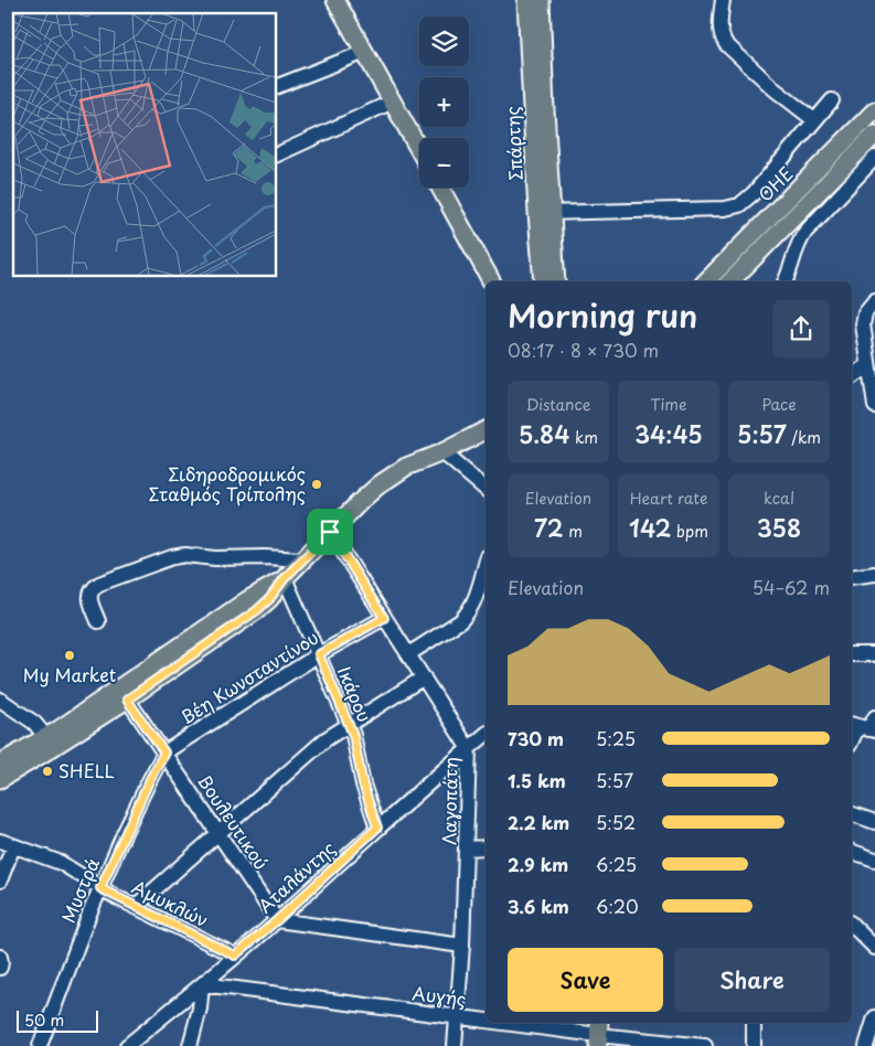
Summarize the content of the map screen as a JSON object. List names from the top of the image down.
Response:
{
  "streets": {
    "main road": ["Σπάρτης", "ΟΗΕ"],
    "street": [
      "Βέη Κωνσταντίνου",
      "Ικάρου",
      "Λαγοπάτη",
      "Βουλευτικού",
      "Αταλάντης",
      "Μυστρά",
      "Αμυκλών",
      "Αυγής"
    ]
  },
  "crossings": [
    ["Βέη Κωνσταντίνου", "Ικάρου"],
    ["Βέη Κωνσταντίνου", "Λαγοπάτη"],
    ["Βέη Κωνσταντίνου", "Βουλευτικού"],
    ["Βέη Κωνσταντίνου", "Μυστρά"],
    ["Ικάρου", "Αταλάντης"],
    ["Λαγοπάτη", "Αταλάντης"],
    ["Λαγοπάτη", "Αυγής"],
    ["Βουλευτικού", "Αταλάντης"],
    ["Βουλευτικού", "Μυστρά"],
    ["Αταλάντης", "Αμυκλών"],
    ["Αταλάντης", "Αυγής"],
    ["Μυστρά", "Αμυκλών"]
  ],
  "places": ["Σιδηροδρομικός Σταθμός Τρίπολης", "My Market", "SHELL"],
  "scale_bar": "50 m",
  "page": {
    "map_buttons": ["+", "−"],
    "heading": ["Morning run", "08:17 · 8 × 730 m"],
    "stats": [
      ["Distance", "5.84 km"],
      ["Time", "34:45"],
      ["Pace", "5:57 /km"],
      ["Elevation", "72 m"],
      ["Heart rate", "142 bpm"],
      ["kcal", "358"]
    ],
    "chart": ["Elevation", "54–62 m"],
    "list": [
      {
        "name": "730 m",
        "note": "5:25"
      },
      {
        "name": "1.5 km",
        "note": "5:57"
      },
      {
        "name": "2.2 km",
        "note": "5:52"
      },
      {
        "name": "2.9 km",
        "note": "6:25"
      },
      {
        "name": "3.6 km",
        "note": "6:20"
      }
    ],
    "buttons": ["Save", "Share"],
    "scale": "50 m"
  }
}
